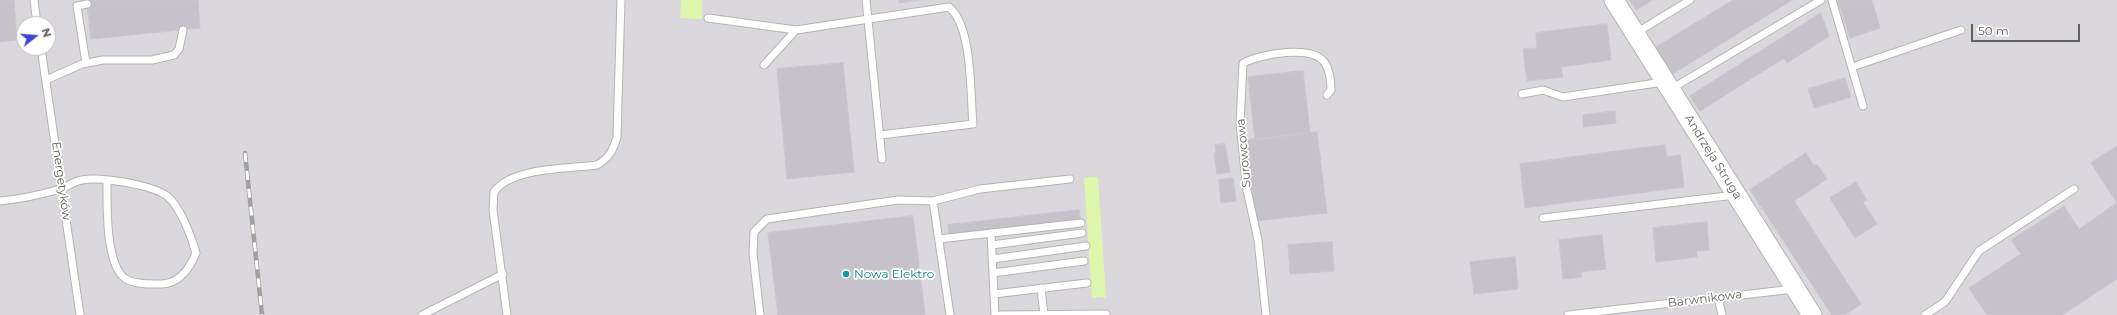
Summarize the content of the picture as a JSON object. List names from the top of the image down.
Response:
{
  "streets": {
    "street": ["Andrzeja Struga"],
    "lane": ["Surowcowa", "Energetyków", "Barwnikowa"]
  },
  "crossings": [
    ["Andrzeja Struga", "Barwnikowa"]
  ],
  "places": ["Nowa Elektro"],
  "scale_bar": "50 m",
  "north": "right"
}
